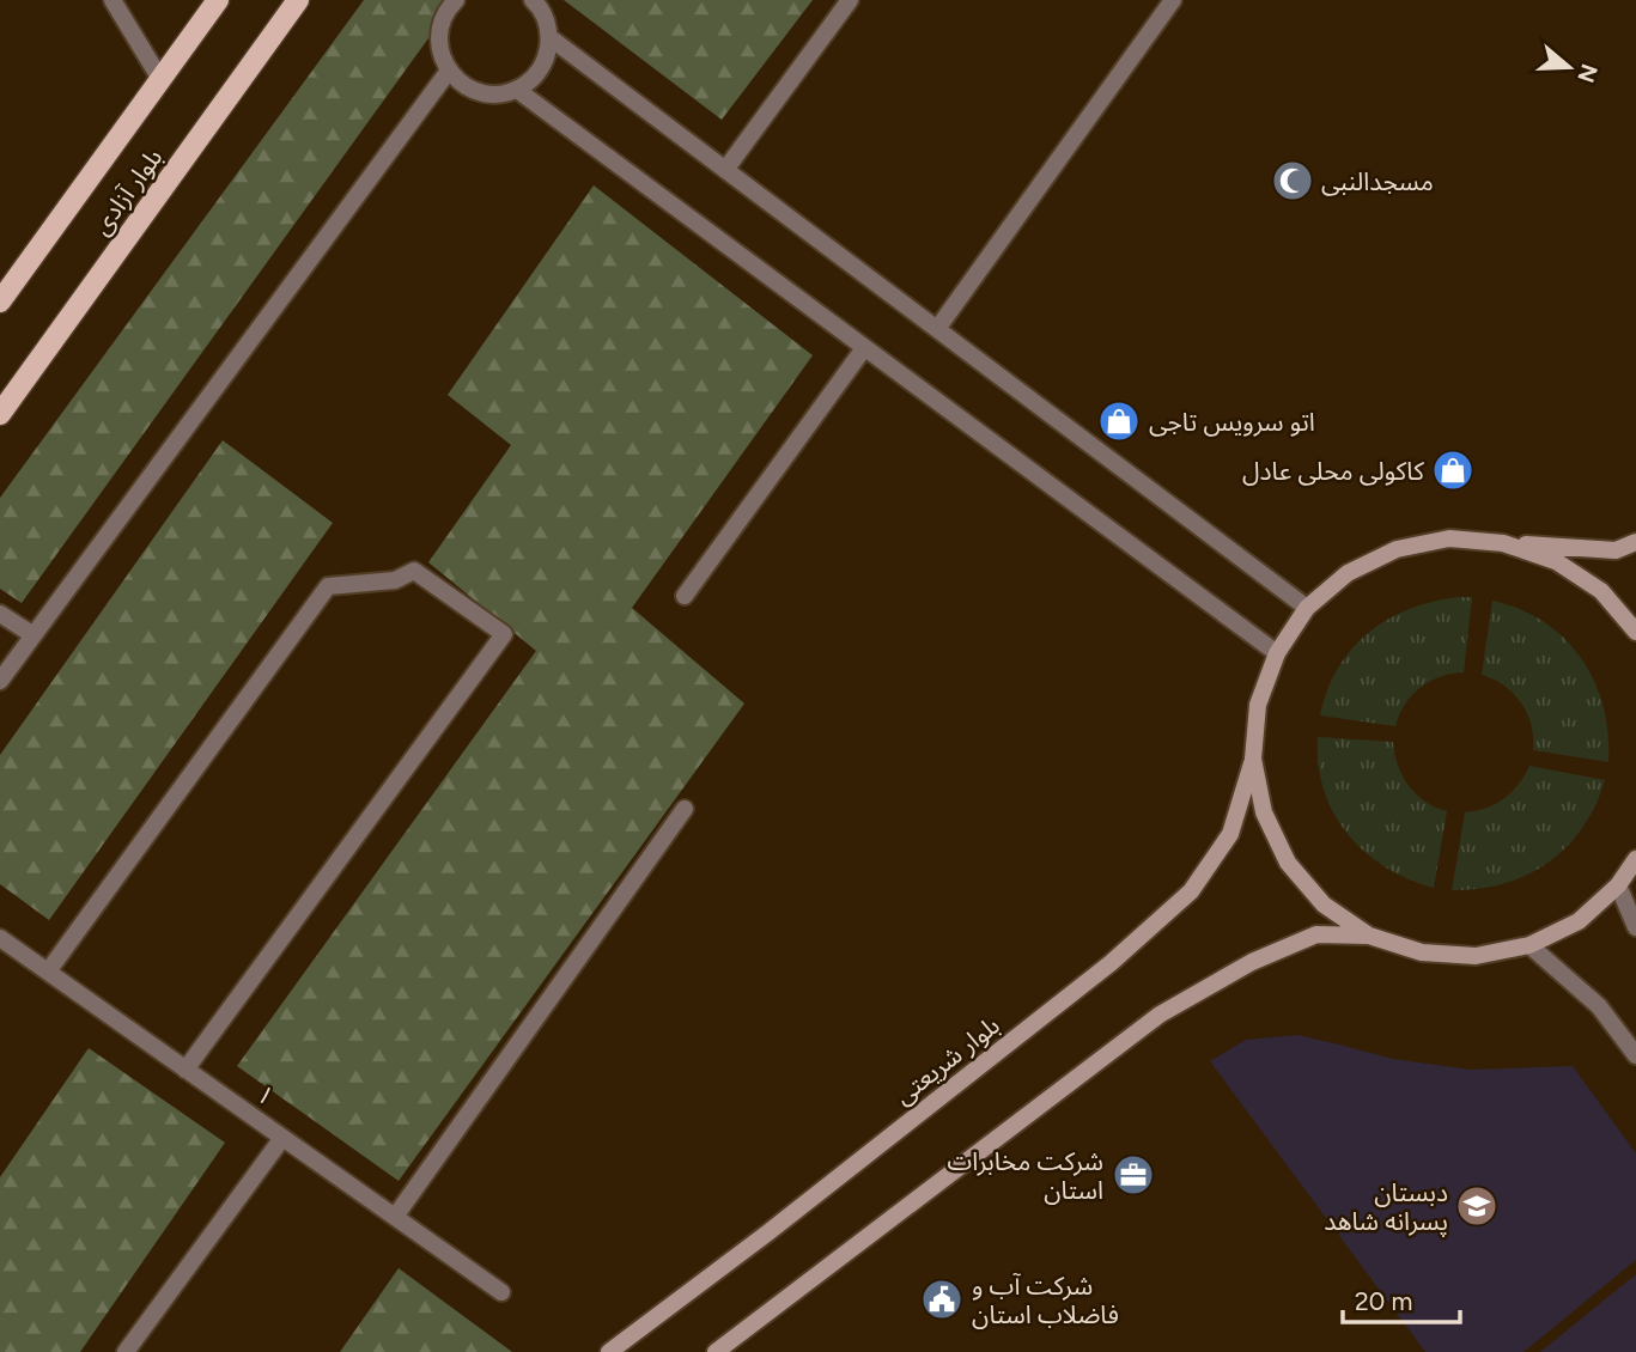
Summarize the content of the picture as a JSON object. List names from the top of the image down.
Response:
{
  "streets": {
    "main road": ["بلوار آزادی", "بلوار شریعتی"],
    "street": ["۱"]
  },
  "places": {
    "mosque": ["مسجدالنبی"],
    "shop": ["اتو سرویس تاجی", "کاکولی محلی عادل"],
    "office": ["شرکت مخابرات استان"],
    "school or university": ["دبستان پسرانه شاهد"],
    "public building": ["شرکت آب و فاضلاب استان"]
  },
  "scale_bar": "20 m",
  "north": "right"
}
